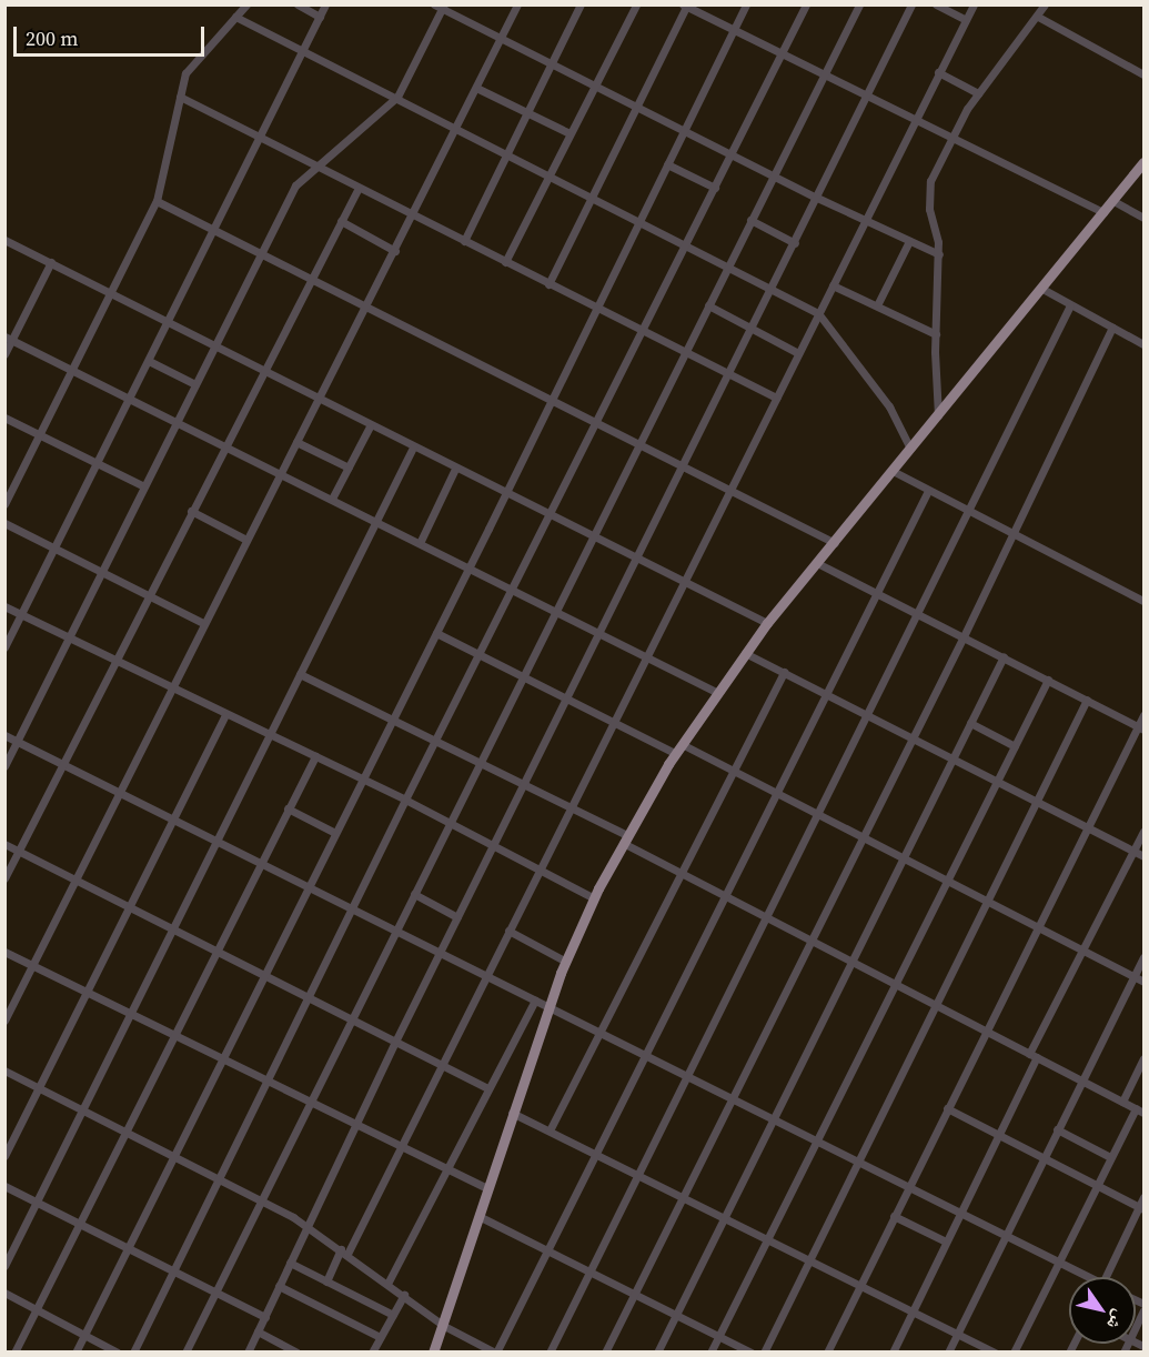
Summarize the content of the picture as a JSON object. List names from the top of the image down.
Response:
{
  "scale_bar": "200 m",
  "north": "bottom right"
}
